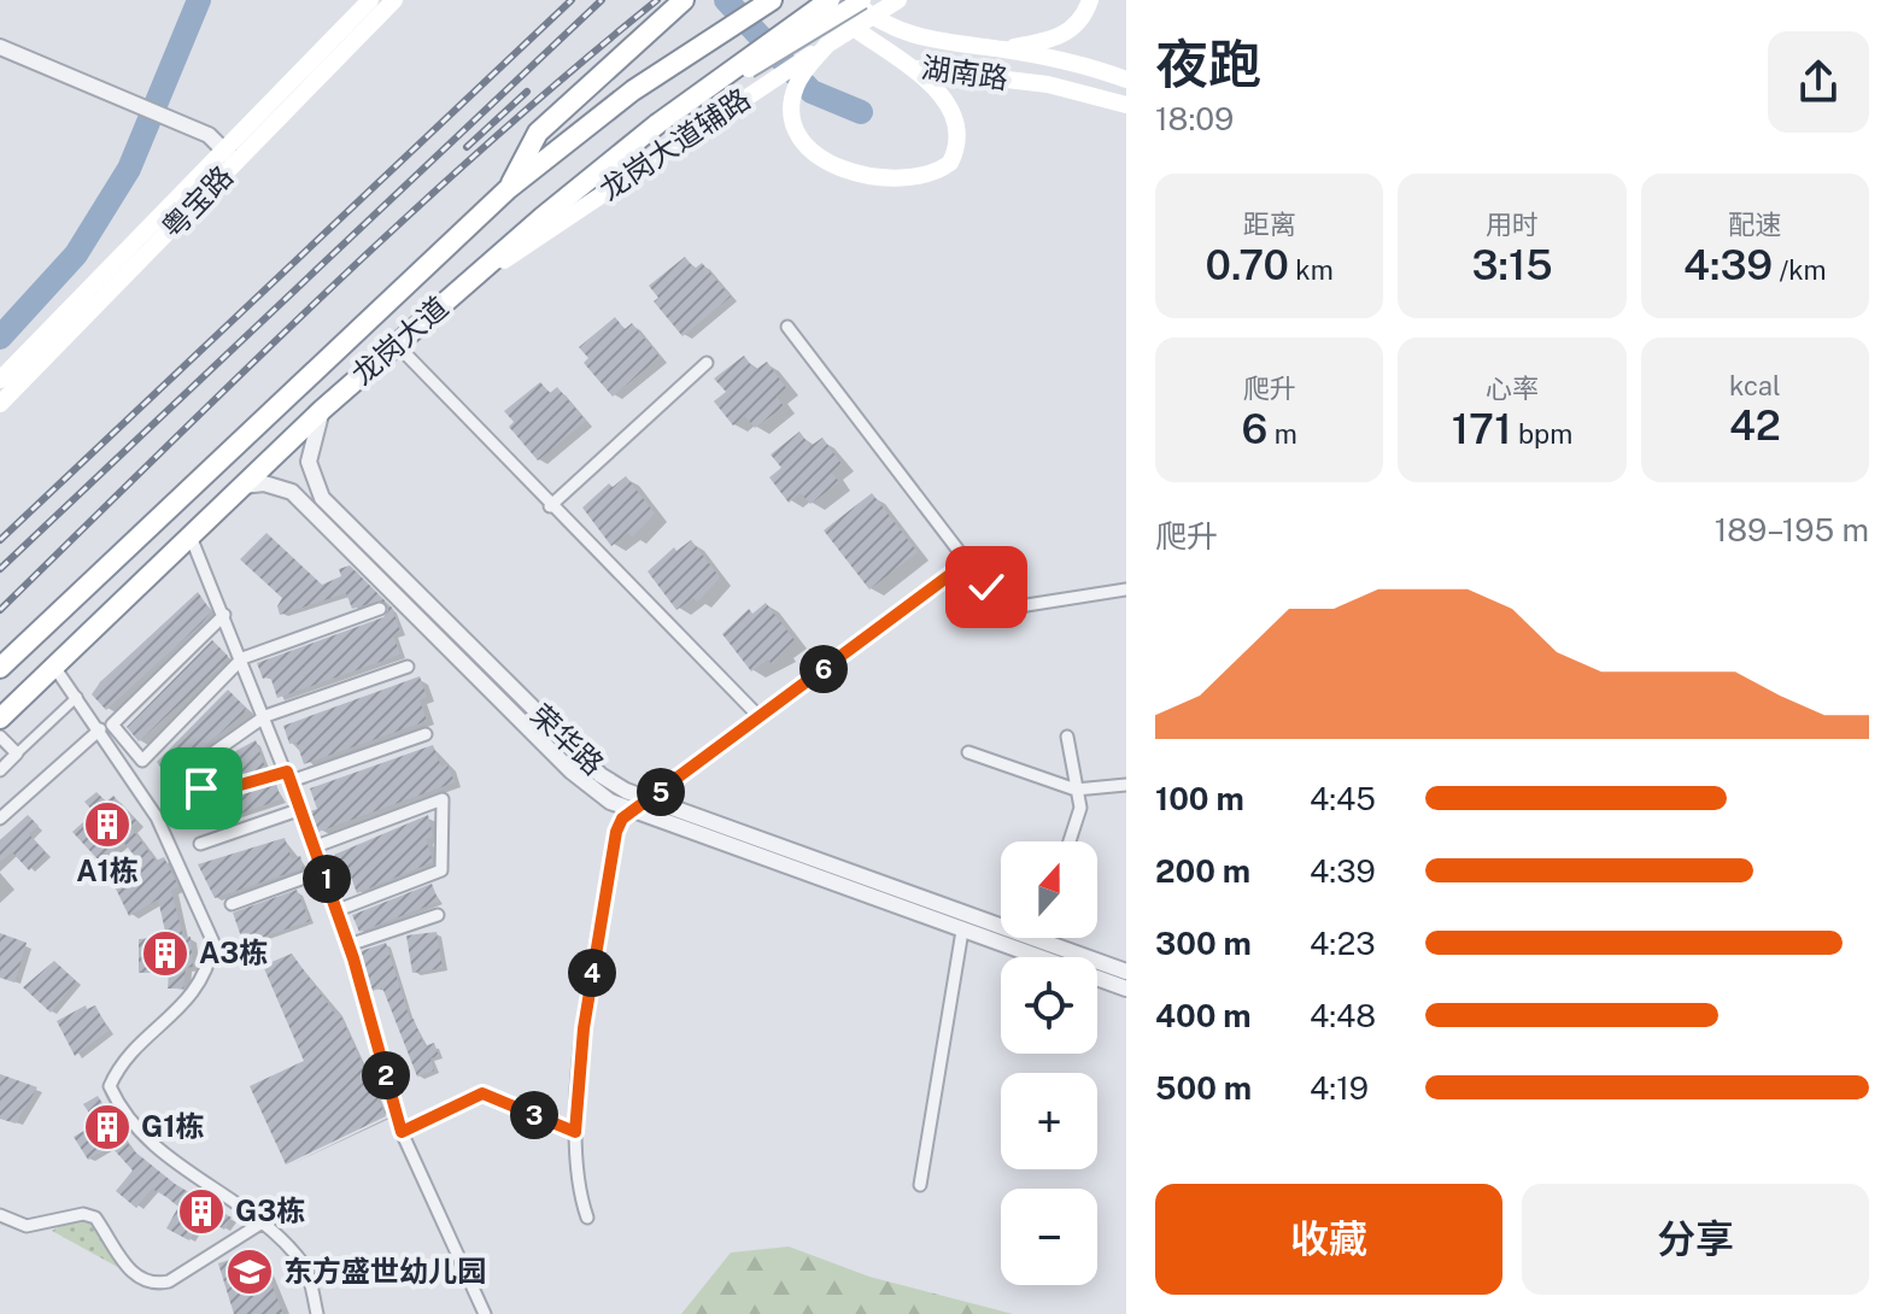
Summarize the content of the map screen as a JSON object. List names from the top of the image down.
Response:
{
  "streets": {
    "highway": ["龙岗大道"],
    "main road": ["湖南路", "龙岗大道辅路", "粤宝路"],
    "street": ["荣华路"]
  },
  "crossings": [
    ["湖南路", "龙岗大道"],
    ["龙岗大道辅路", "龙岗大道"],
    ["龙岗大道", "荣华路"]
  ],
  "places": {
    "building": [
      "A1栋",
      "A3栋",
      "G1栋",
      "G3栋"
    ],
    "school or university": ["东方盛世幼儿园"]
  },
  "north": "top",
  "page": {
    "heading": ["夜跑", "18:09"],
    "stats": [
      ["距离", "0.70 km"],
      ["用时", "3:15"],
      ["配速", "4:39 /km"],
      ["爬升", "6 m"],
      ["心率", "171 bpm"],
      ["kcal", "42"]
    ],
    "chart": ["爬升", "189–195 m"],
    "pins": [
      "6",
      "5",
      "1",
      "4",
      "2",
      "3"
    ],
    "list": [
      {
        "name": "100 m",
        "note": "4:45"
      },
      {
        "name": "200 m",
        "note": "4:39"
      },
      {
        "name": "300 m",
        "note": "4:23"
      },
      {
        "name": "400 m",
        "note": "4:48"
      },
      {
        "name": "500 m",
        "note": "4:19"
      }
    ],
    "map_buttons": ["+", "−"],
    "buttons": ["收藏", "分享"]
  }
}
